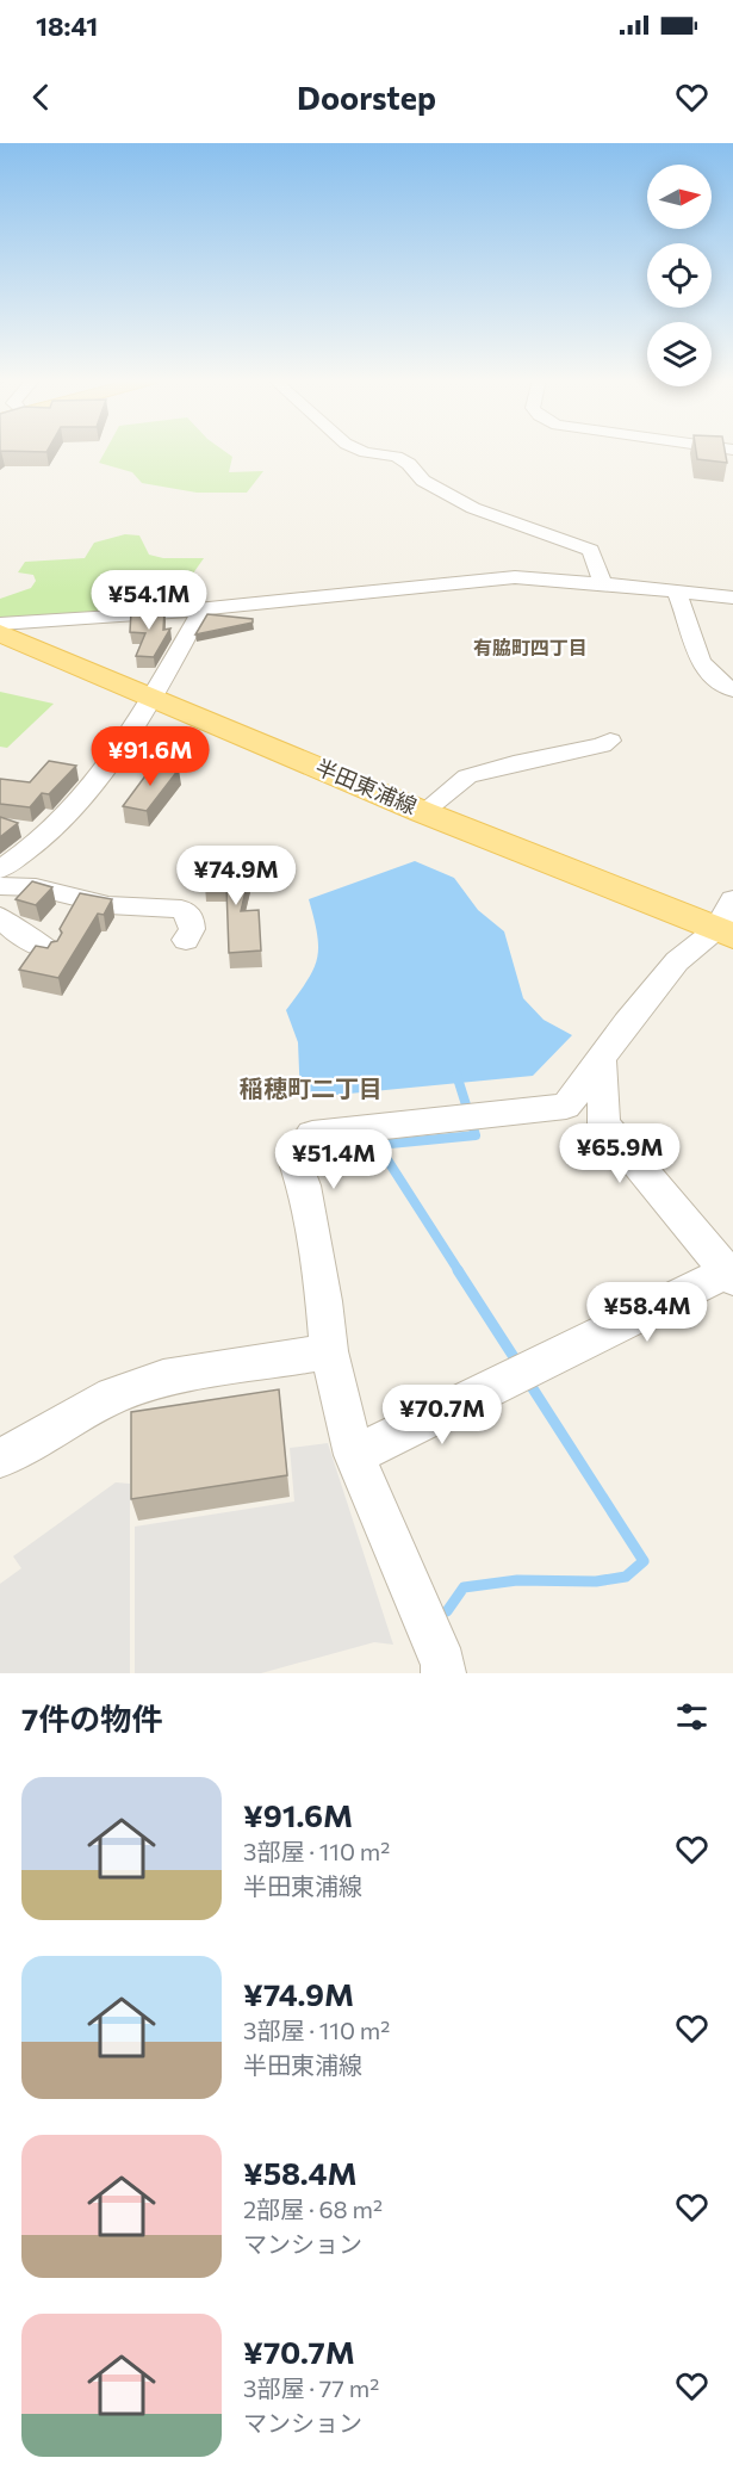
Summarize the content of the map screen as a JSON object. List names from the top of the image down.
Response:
{
  "streets": {
    "main road": ["半田東浦線"]
  },
  "districts": ["有脇町四丁目", "稲穂町二丁目"],
  "north": "right",
  "page": {
    "status": "18:41",
    "header": "Doorstep",
    "price": [
      "¥54.1M",
      "¥91.6M",
      "¥74.9M",
      "¥65.9M",
      "¥51.4M",
      "¥58.4M",
      "¥70.7M"
    ],
    "heading": "7件の物件",
    "list": [
      {
        "name": "¥91.6M",
        "note": "3部屋 · 110 m² · 半田東浦線"
      },
      {
        "name": "¥74.9M",
        "note": "3部屋 · 110 m² · 半田東浦線"
      },
      {
        "name": "¥58.4M",
        "note": "2部屋 · 68 m² · マンション"
      },
      {
        "name": "¥70.7M",
        "note": "3部屋 · 77 m² · マンション"
      }
    ]
  }
}
